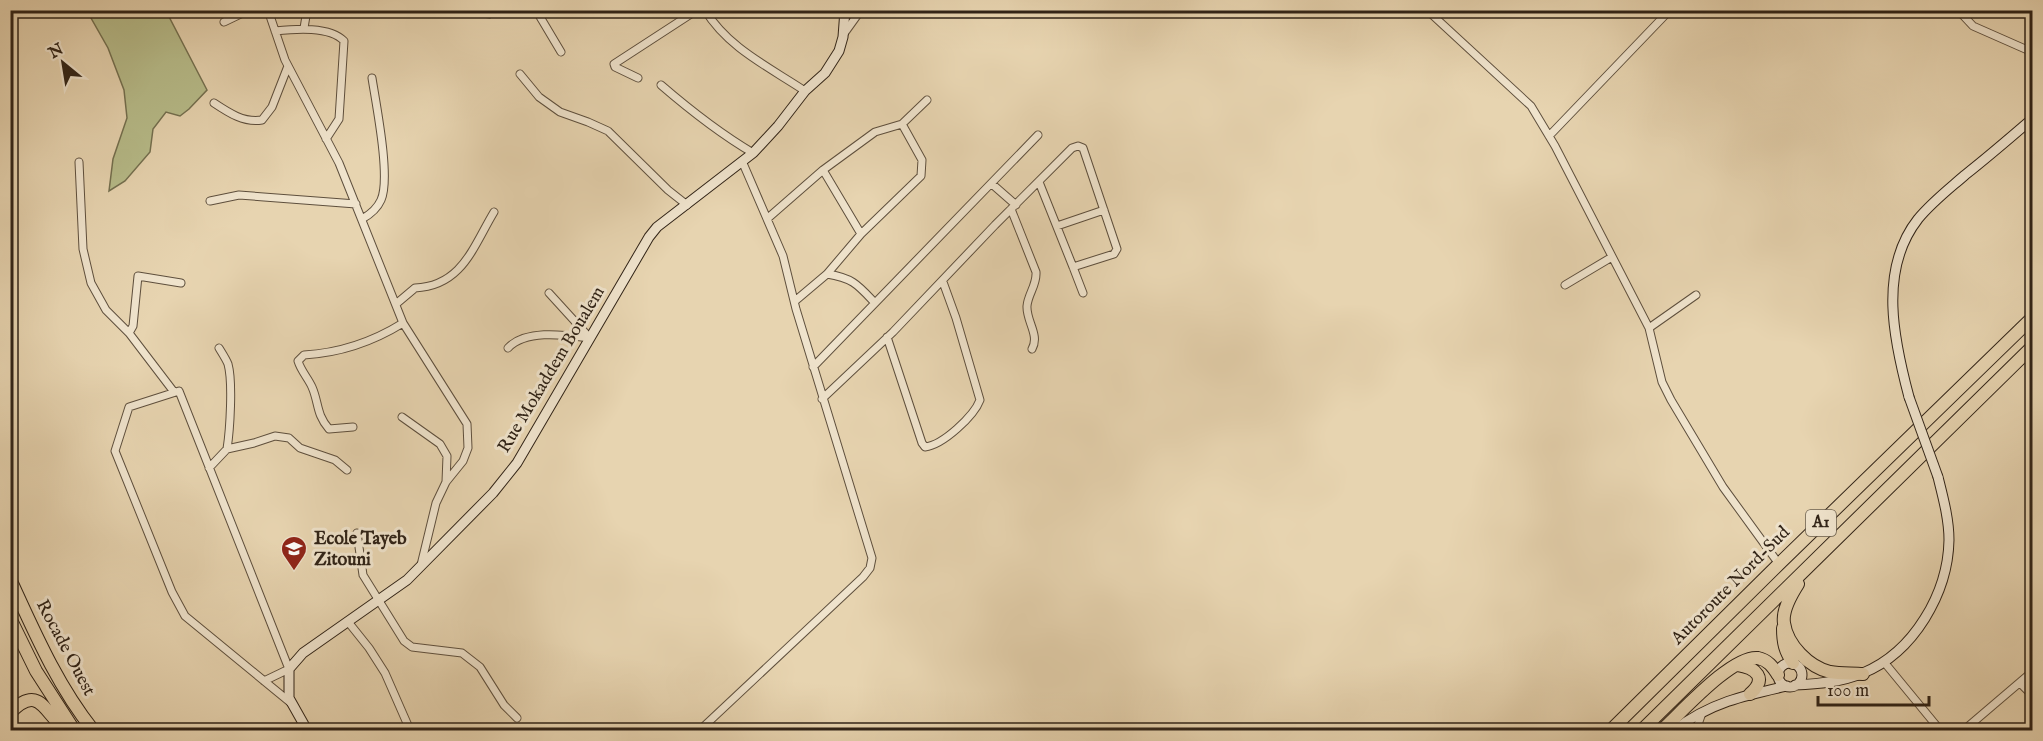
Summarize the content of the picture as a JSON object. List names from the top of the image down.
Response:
{
  "streets": {
    "highway": ["A1", "Autoroute Nord-Sud", "Rocade Ouest"],
    "main road": ["Rue Mokaddem Boualem"]
  },
  "places": {
    "school or university": ["Ecole Tayeb Zitouni"]
  },
  "scale_bar": "100 m",
  "north": "top left"
}
